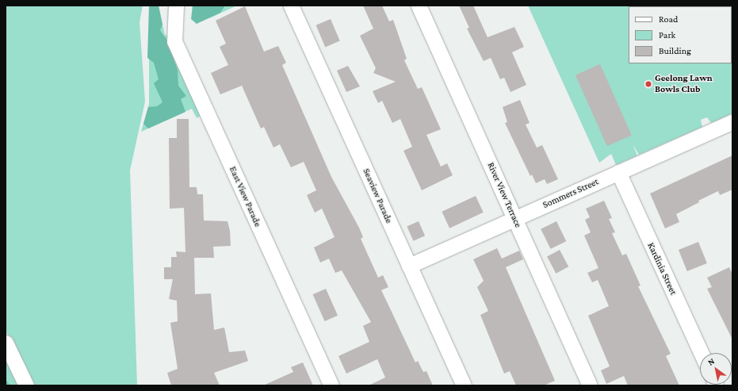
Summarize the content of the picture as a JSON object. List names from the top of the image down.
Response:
{
  "streets": {
    "street": [
      "Sommers Street",
      "River View Terrace",
      "Seaview Parade",
      "East View Parade",
      "Kardinia Street"
    ]
  },
  "crossings": [
    ["Sommers Street", "River View Terrace"],
    ["Sommers Street", "Seaview Parade"],
    ["Sommers Street", "Kardinia Street"]
  ],
  "places": ["Geelong Lawn Bowls Club"],
  "legend": ["Road", "Park", "Building"],
  "north": "top left"
}
